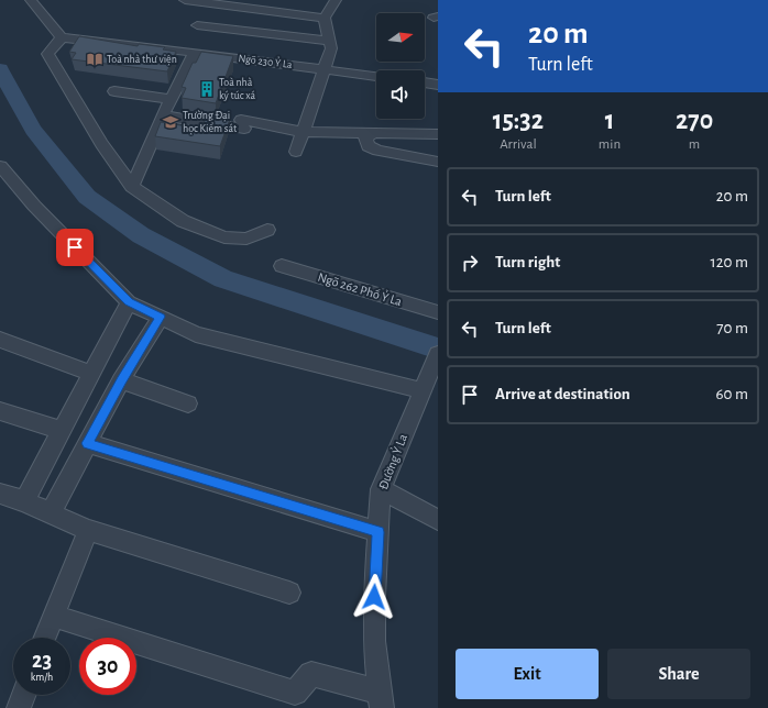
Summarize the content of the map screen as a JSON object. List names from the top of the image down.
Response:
{
  "streets": {
    "street": ["Ngõ 230 Ỷ La", "Ngõ 262 Phố Ỷ La", "Đường Ỷ La"]
  },
  "places": {
    "library": ["Toà nhà thư viện"],
    "building": ["Toà nhà ký túc xá"],
    "school or university": ["Trường Đại học Kiểm sát"]
  },
  "north": "right",
  "page": {
    "turn": ["20 m", "Turn left"],
    "eta": [
      "15:32",
      "Arrival",
      "1",
      "min",
      "270",
      "m"
    ],
    "list": [
      {
        "name": "Turn left",
        "value": "20 m"
      },
      {
        "name": "Turn right",
        "value": "120 m"
      },
      {
        "name": "Turn left",
        "value": "70 m"
      },
      {
        "name": "Arrive at destination",
        "value": "60 m"
      }
    ],
    "speed": "23 km/h",
    "limit": "30",
    "buttons": ["Exit", "Share"]
  }
}
